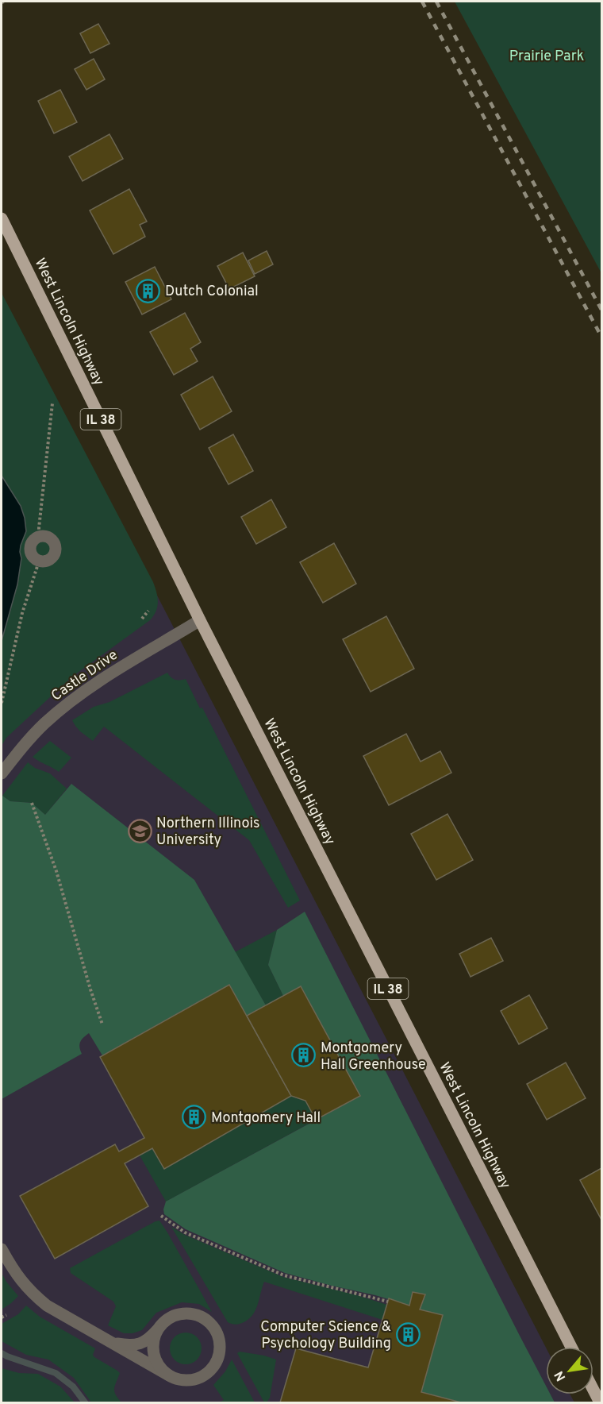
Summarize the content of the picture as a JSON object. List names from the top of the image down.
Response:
{
  "streets": {
    "main road": ["West Lincoln Highway", "IL 38"],
    "street": ["Castle Drive"]
  },
  "crossings": [
    ["West Lincoln Highway", "Castle Drive"]
  ],
  "parks": ["Prairie Park"],
  "places": {
    "building": [
      "Dutch Colonial",
      "Montgomery Hall Greenhouse",
      "Montgomery Hall",
      "Computer Science & Psychology Building"
    ],
    "school or university": ["Northern Illinois University"]
  },
  "north": "bottom left"
}
